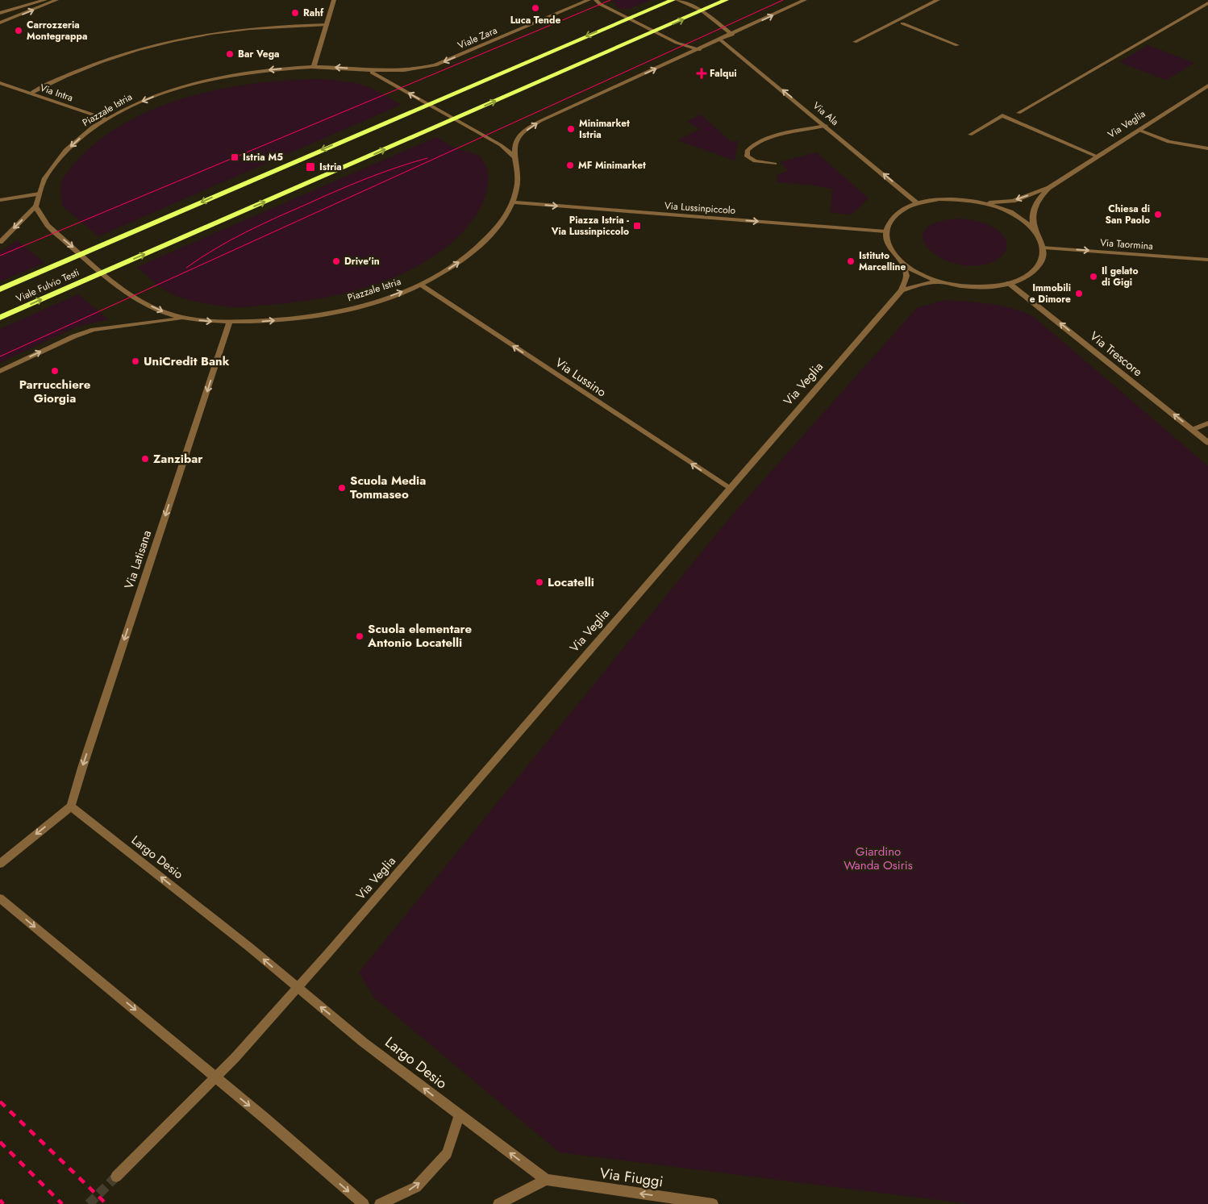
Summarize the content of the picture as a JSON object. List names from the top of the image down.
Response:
{
  "streets": {
    "main road": ["Viale Fulvio Testi"],
    "street": [
      "Viale Zara",
      "Via Intra",
      "Piazzale Istria",
      "Via Ala",
      "Via Veglia",
      "Via Lussinpiccolo",
      "Via Taormina",
      "Via Trescore",
      "Via Lussino",
      "Via Latisana",
      "Largo Desio",
      "Via Fiuggi"
    ]
  },
  "crossings": [
    ["Viale Zara", "Piazzale Istria"],
    ["Via Intra", "Piazzale Istria"],
    ["Piazzale Istria", "Via Lussinpiccolo"],
    ["Piazzale Istria", "Viale Fulvio Testi"],
    ["Piazzale Istria", "Via Lussino"],
    ["Piazzale Istria", "Via Latisana"],
    ["Via Ala", "Via Veglia"],
    ["Via Ala", "Via Lussinpiccolo"],
    ["Via Ala", "Via Taormina"],
    ["Via Ala", "Via Trescore"],
    ["Via Veglia", "Via Lussinpiccolo"],
    ["Via Veglia", "Via Taormina"],
    ["Via Veglia", "Via Trescore"],
    ["Via Veglia", "Via Lussino"],
    ["Via Veglia", "Largo Desio"],
    ["Via Lussinpiccolo", "Via Taormina"],
    ["Via Lussinpiccolo", "Via Trescore"],
    ["Via Taormina", "Via Trescore"],
    ["Via Latisana", "Largo Desio"],
    ["Largo Desio", "Via Fiuggi"]
  ],
  "one_way": [
    "Viale Zara",
    "Via Ala",
    "Via Lussinpiccolo",
    "Via Taormina",
    "Via Trescore",
    "Via Lussino",
    "Via Latisana",
    "Largo Desio",
    "Via Fiuggi"
  ],
  "parks": ["Giardino Wanda Osiris"],
  "places": {
    "other": [
      "Luca Tende",
      "Rahf",
      "Carrozzeria Montegrappa",
      "Bar Vega",
      "Minimarket Istria",
      "MF Minimarket",
      "Chiesa di San Paolo",
      "Drive'in",
      "Istituto Marcelline",
      "Il gelato di Gigi",
      "Immobili e Dimore",
      "UniCredit Bank",
      "Parrucchiere Giorgia",
      "Zanzibar",
      "Scuola Media Tommaseo",
      "Locatelli",
      "Scuola elementare Antonio Locatelli"
    ],
    "health": ["Falqui"],
    "transit": ["Istria M5", "Istria", "Piazza Istria - Via Lussinpiccolo"]
  }
}
